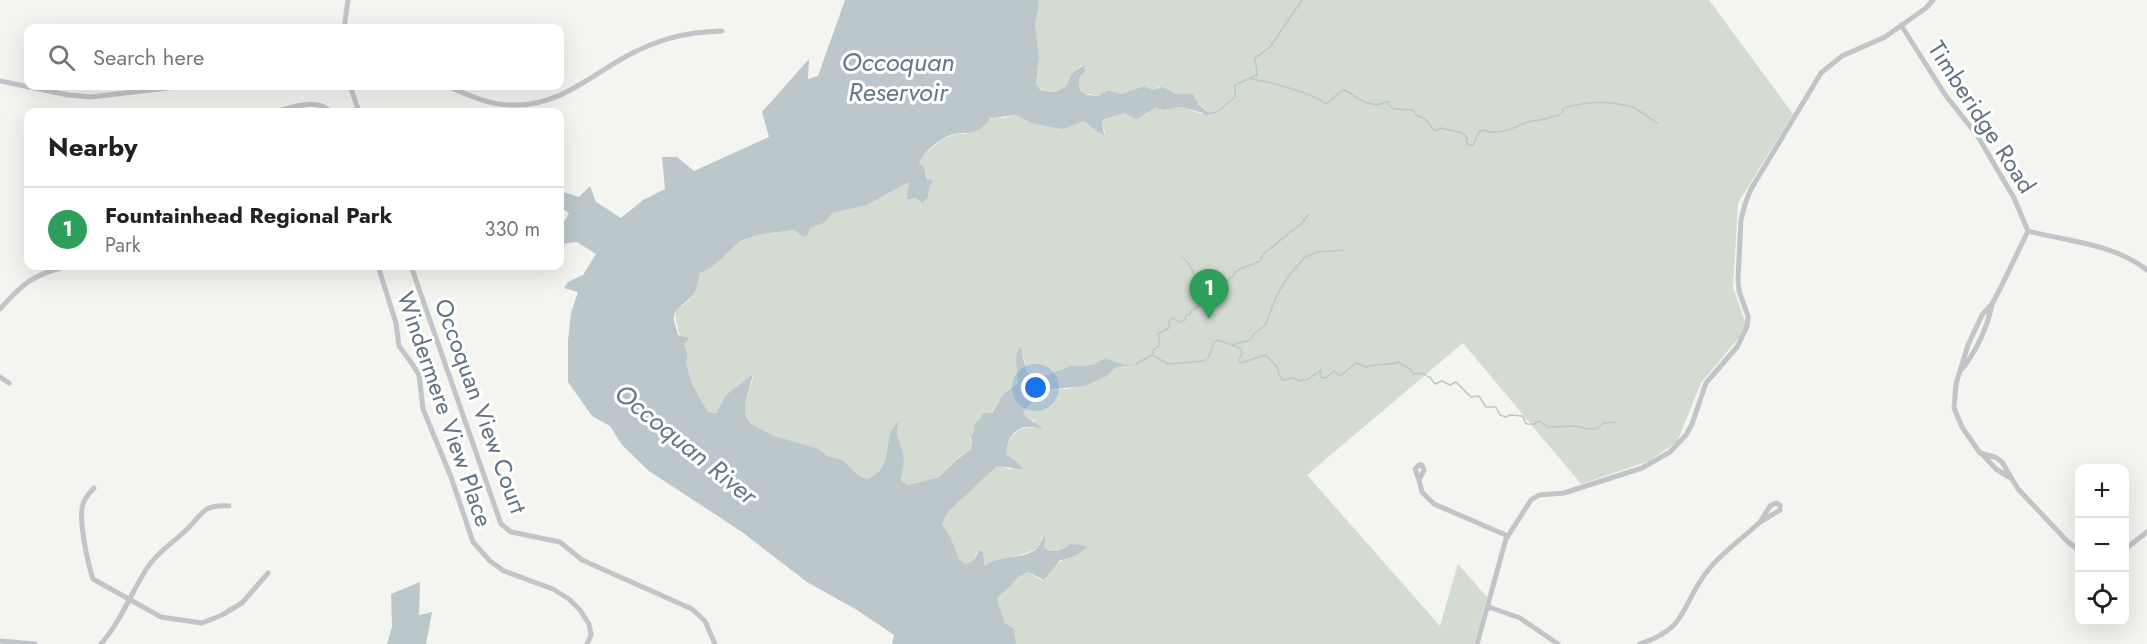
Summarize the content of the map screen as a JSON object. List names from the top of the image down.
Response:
{
  "streets": {
    "street": ["Timberidge Road", "Occoquan View Court", "Windermere View Place"]
  },
  "water": ["Occoquan Reservoir", "Occoquan River"],
  "page": {
    "search": "Search here",
    "heading": "Nearby",
    "list": [
      {
        "mark": "1",
        "name": "Fountainhead Regional Park",
        "note": "Park",
        "value": "330 m"
      }
    ],
    "pins": "1",
    "map_buttons": ["+", "−"]
  }
}
